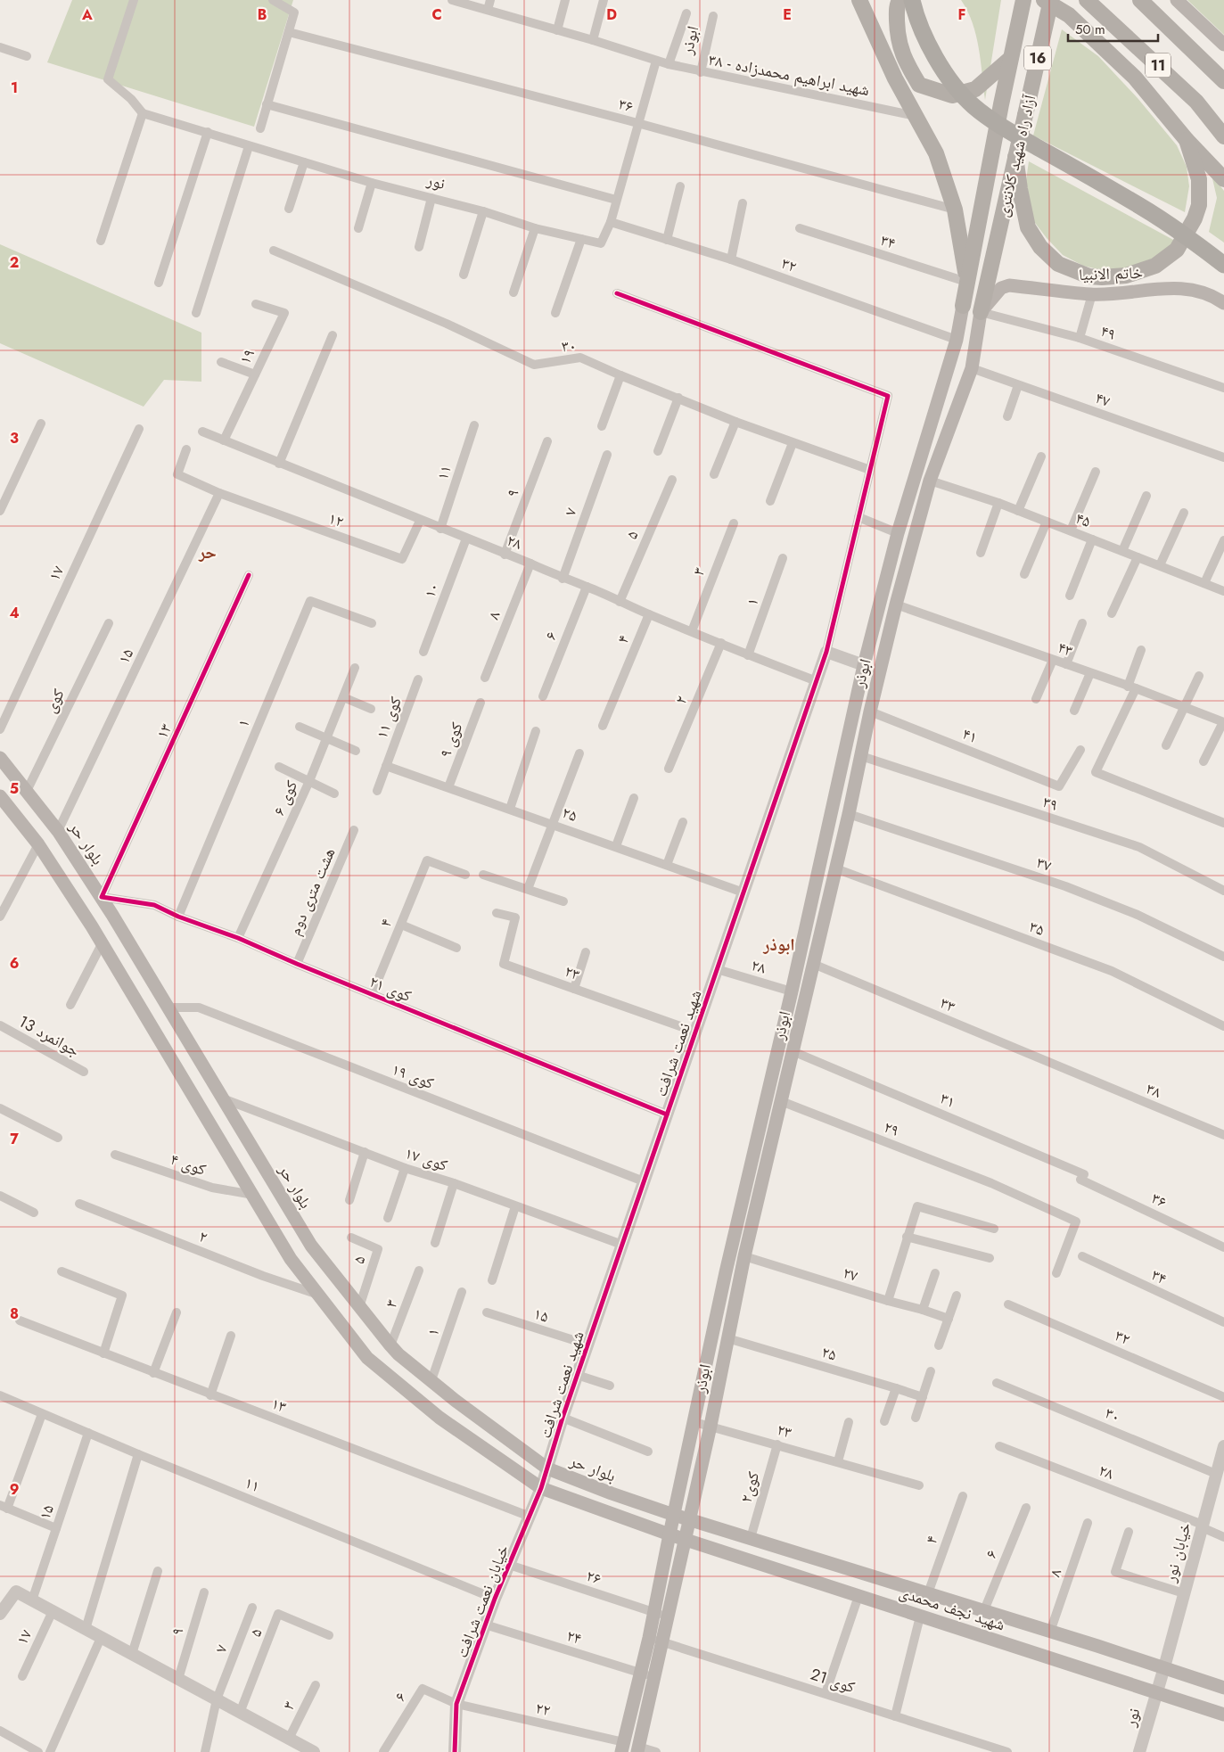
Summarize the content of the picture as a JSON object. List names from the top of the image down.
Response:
{
  "streets": {
    "highway": ["16", "11", "آزاد راه شهید کلانتری"],
    "main road": [
      "ابوذر",
      "خاتم الانبیا",
      "بلوار حر",
      "شهید نجف محمدی"
    ],
    "street": [
      "شهید ابراهیم محمدزاده - ۳۸",
      "۳۶",
      "نور",
      "۳۴",
      "۳۲",
      "۴۹",
      "۳۰",
      "۱۹",
      "۴۷",
      "۱۱",
      "۹",
      "۷",
      "۱۲",
      "۴۵",
      "۵",
      "۲۸",
      "۳",
      "۱۷",
      "۱۰",
      "۱",
      "۸",
      "۶",
      "۴",
      "۴۳",
      "۱۵",
      "۲",
      "کوی",
      "کوی ۱۱",
      "۱۳",
      "۴۱",
      "کوی ۹",
      "کوی ۶",
      "۳۹",
      "۲۵",
      "۳۷",
      "هشت متری دوم",
      "۳۵",
      "۲۳",
      "کوی ۲۱",
      "۳۳",
      "جوانمرد 13",
      "شهید نعمت شرافت",
      "کوی ۱۹",
      "۳۸",
      "۳۱",
      "۲۹",
      "کوی ۱۷",
      "کوی ۴",
      "۲۷",
      "کوی۲",
      "خیابان نور",
      "۲۶",
      "خیابان نعمت شرافت",
      "۲۴",
      "کوی 21",
      "۲۲"
    ]
  },
  "crossings": [
    ["ابوذر", "شهید ابراهیم محمدزاده - ۳۸"],
    ["ابوذر", "آزاد راه شهید کلانتری"],
    ["ابوذر", "۳۲"],
    ["ابوذر", "خاتم الانبیا"],
    ["ابوذر", "۴۹"],
    ["ابوذر", "۴۷"],
    ["ابوذر", "۴۵"],
    ["ابوذر", "۲۸"],
    ["ابوذر", "۴۳"],
    ["ابوذر", "۴۱"],
    ["ابوذر", "۳۹"],
    ["ابوذر", "۲۵"],
    ["ابوذر", "بلوار حر"],
    ["ابوذر", "۳۷"],
    ["ابوذر", "۳۵"],
    ["ابوذر", "۲۳"],
    ["ابوذر", "۳۳"],
    ["ابوذر", "۳۱"],
    ["ابوذر", "۲۹"],
    ["ابوذر", "۲۷"],
    ["ابوذر", "۲۶"],
    ["ابوذر", "شهید نجف محمدی"],
    ["ابوذر", "۲۴"],
    ["ابوذر", "کوی 21"],
    ["شهید ابراهیم محمدزاده - ۳۸", "نور"],
    ["۳۶", "نور"],
    ["۳۶", "۳۱"],
    ["آزاد راه شهید کلانتری", "۳۴"],
    ["آزاد راه شهید کلانتری", "خاتم الانبیا"],
    ["آزاد راه شهید کلانتری", "۴۹"],
    ["نور", "۳۲"],
    ["نور", "خیابان نور"],
    ["نور", "شهید نجف محمدی"],
    ["خاتم الانبیا", "۴۹"],
    ["۳۰", "خیابان نور"],
    ["۱۹", "۲۸"],
    ["۱۱", "۲۸"],
    ["۱۱", "۱۵"],
    ["۱۱", "خیابان نعمت شرافت"],
    ["۹", "۲۸"],
    ["۷", "۲۸"],
    ["۱۲", "۲۸"],
    ["۱۲", "۱۵"],
    ["۵", "۲۸"],
    ["۵", "بلوار حر"],
    ["۲۸", "۳"],
    ["۲۸", "۱۰"],
    ["۲۸", "۱"],
    ["۲۸", "۸"],
    ["۲۸", "۶"],
    ["۲۸", "۴"],
    ["۲۸", "۲"],
    ["۲۸", "شهید نعمت شرافت"],
    ["۲۸", "خیابان نور"],
    ["۳", "بلوار حر"],
    ["۱", "بلوار حر"],
    ["۱", "کوی ۲۱"],
    ["۸", "شهید نجف محمدی"],
    ["۶", "خیابان نعمت شرافت"],
    ["۶", "شهید نجف محمدی"],
    ["۶", "۲۲"],
    ["۴", "کوی ۲۱"],
    ["۴", "شهید نجف محمدی"],
    ["۱۵", "بلوار حر"],
    ["۱۵", "شهید نعمت شرافت"],
    ["کوی", "بلوار حر"],
    ["کوی ۱۱", "۲۵"],
    ["۱۳", "بلوار حر"],
    ["۱۳", "کوی ۲۱"],
    ["۱۳", "خیابان نعمت شرافت"],
    ["کوی ۹", "۲۵"],
    ["کوی ۶", "کوی ۲۱"],
    ["۲۵", "شهید نعمت شرافت"],
    ["بلوار حر", "کوی ۲۱"],
    ["بلوار حر", "شهید نعمت شرافت"],
    ["بلوار حر", "کوی ۱۹"],
    ["بلوار حر", "کوی ۱۷"],
    ["بلوار حر", "شهید نجف محمدی"],
    ["هشت متری دوم", "کوی ۲۱"],
    ["۲۳", "شهید نعمت شرافت"],
    ["۲۳", "کوی۲"],
    ["کوی ۲۱", "شهید نعمت شرافت"],
    ["۳۳", "۳۸"],
    ["شهید نعمت شرافت", "کوی ۱۹"],
    ["شهید نعمت شرافت", "کوی ۱۷"],
    ["شهید نعمت شرافت", "خیابان نعمت شرافت"],
    ["کوی۲", "شهید نجف محمدی"],
    ["خیابان نور", "شهید نجف محمدی"],
    ["۲۶", "خیابان نعمت شرافت"],
    ["خیابان نعمت شرافت", "۲۴"],
    ["خیابان نعمت شرافت", "۲۲"]
  ],
  "districts": ["حر", "ابوذر"],
  "scale_bar": "50 m",
  "grid": {
    "columns": [
      "A",
      "B",
      "C",
      "D",
      "E",
      "F"
    ],
    "rows": [
      "1",
      "2",
      "3",
      "4",
      "5",
      "6",
      "7",
      "8",
      "9"
    ]
  }
}
